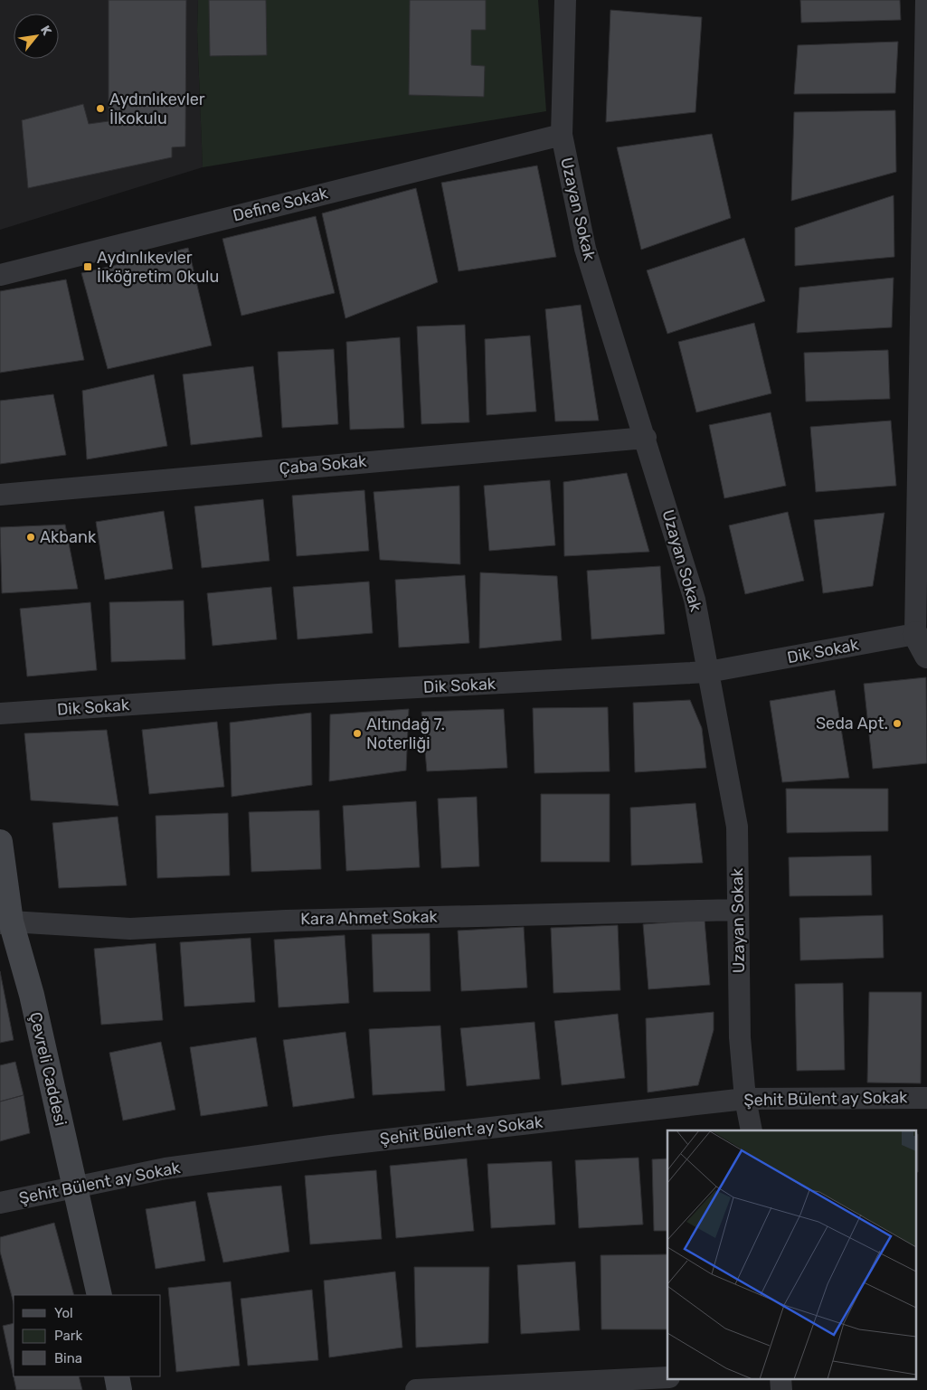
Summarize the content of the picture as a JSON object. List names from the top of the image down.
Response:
{
  "streets": {
    "main road": ["Çevreli Caddesi"],
    "street": [
      "Define Sokak",
      "Uzayan Sokak",
      "Çaba Sokak",
      "Dik Sokak",
      "Kara Ahmet Sokak",
      "Şehit Bülent ay Sokak"
    ]
  },
  "crossings": [
    ["Define Sokak", "Uzayan Sokak"],
    ["Uzayan Sokak", "Çaba Sokak"],
    ["Uzayan Sokak", "Dik Sokak"],
    ["Uzayan Sokak", "Kara Ahmet Sokak"],
    ["Uzayan Sokak", "Şehit Bülent ay Sokak"],
    ["Kara Ahmet Sokak", "Çevreli Caddesi"],
    ["Çevreli Caddesi", "Şehit Bülent ay Sokak"]
  ],
  "places": {
    "other": [
      "Aydınlıkevler İlkokulu",
      "Akbank",
      "Seda Apt.",
      "Altındağ 7. Noterliği"
    ],
    "transit": ["Aydınlıkevler İlköğretim Okulu"]
  },
  "legend": ["Yol", "Park", "Bina"],
  "north": "top right"
}
